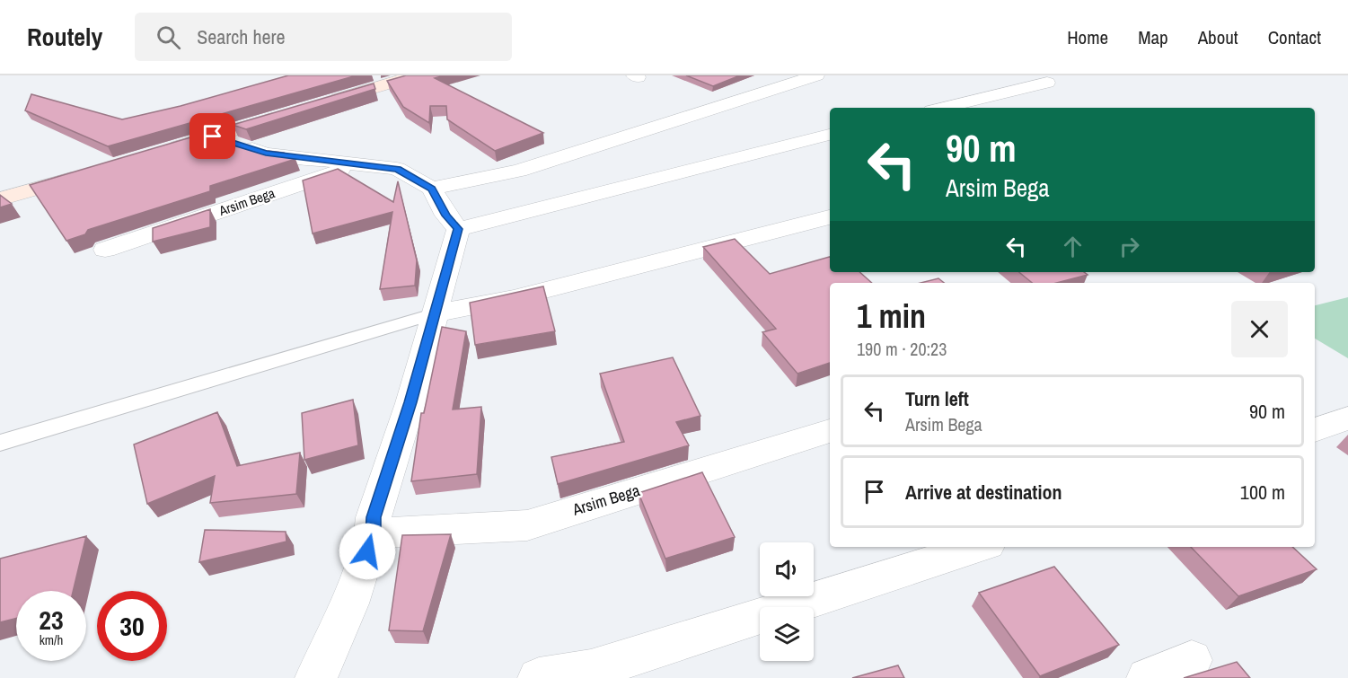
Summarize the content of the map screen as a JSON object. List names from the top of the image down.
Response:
{
  "streets": {
    "street": ["Arsim Bega"]
  },
  "page": {
    "header": "Routely",
    "search": "Search here",
    "nav": [
      "Home",
      "Map",
      "About",
      "Contact"
    ],
    "turn": ["90 m", "Arsim Bega"],
    "heading": ["1 min", "190 m · 20:23"],
    "list": [
      {
        "name": "Turn left",
        "note": "Arsim Bega",
        "value": "90 m"
      },
      {
        "name": "Arrive at destination",
        "value": "100 m"
      }
    ],
    "speed": "23 km/h",
    "limit": "30"
  }
}
